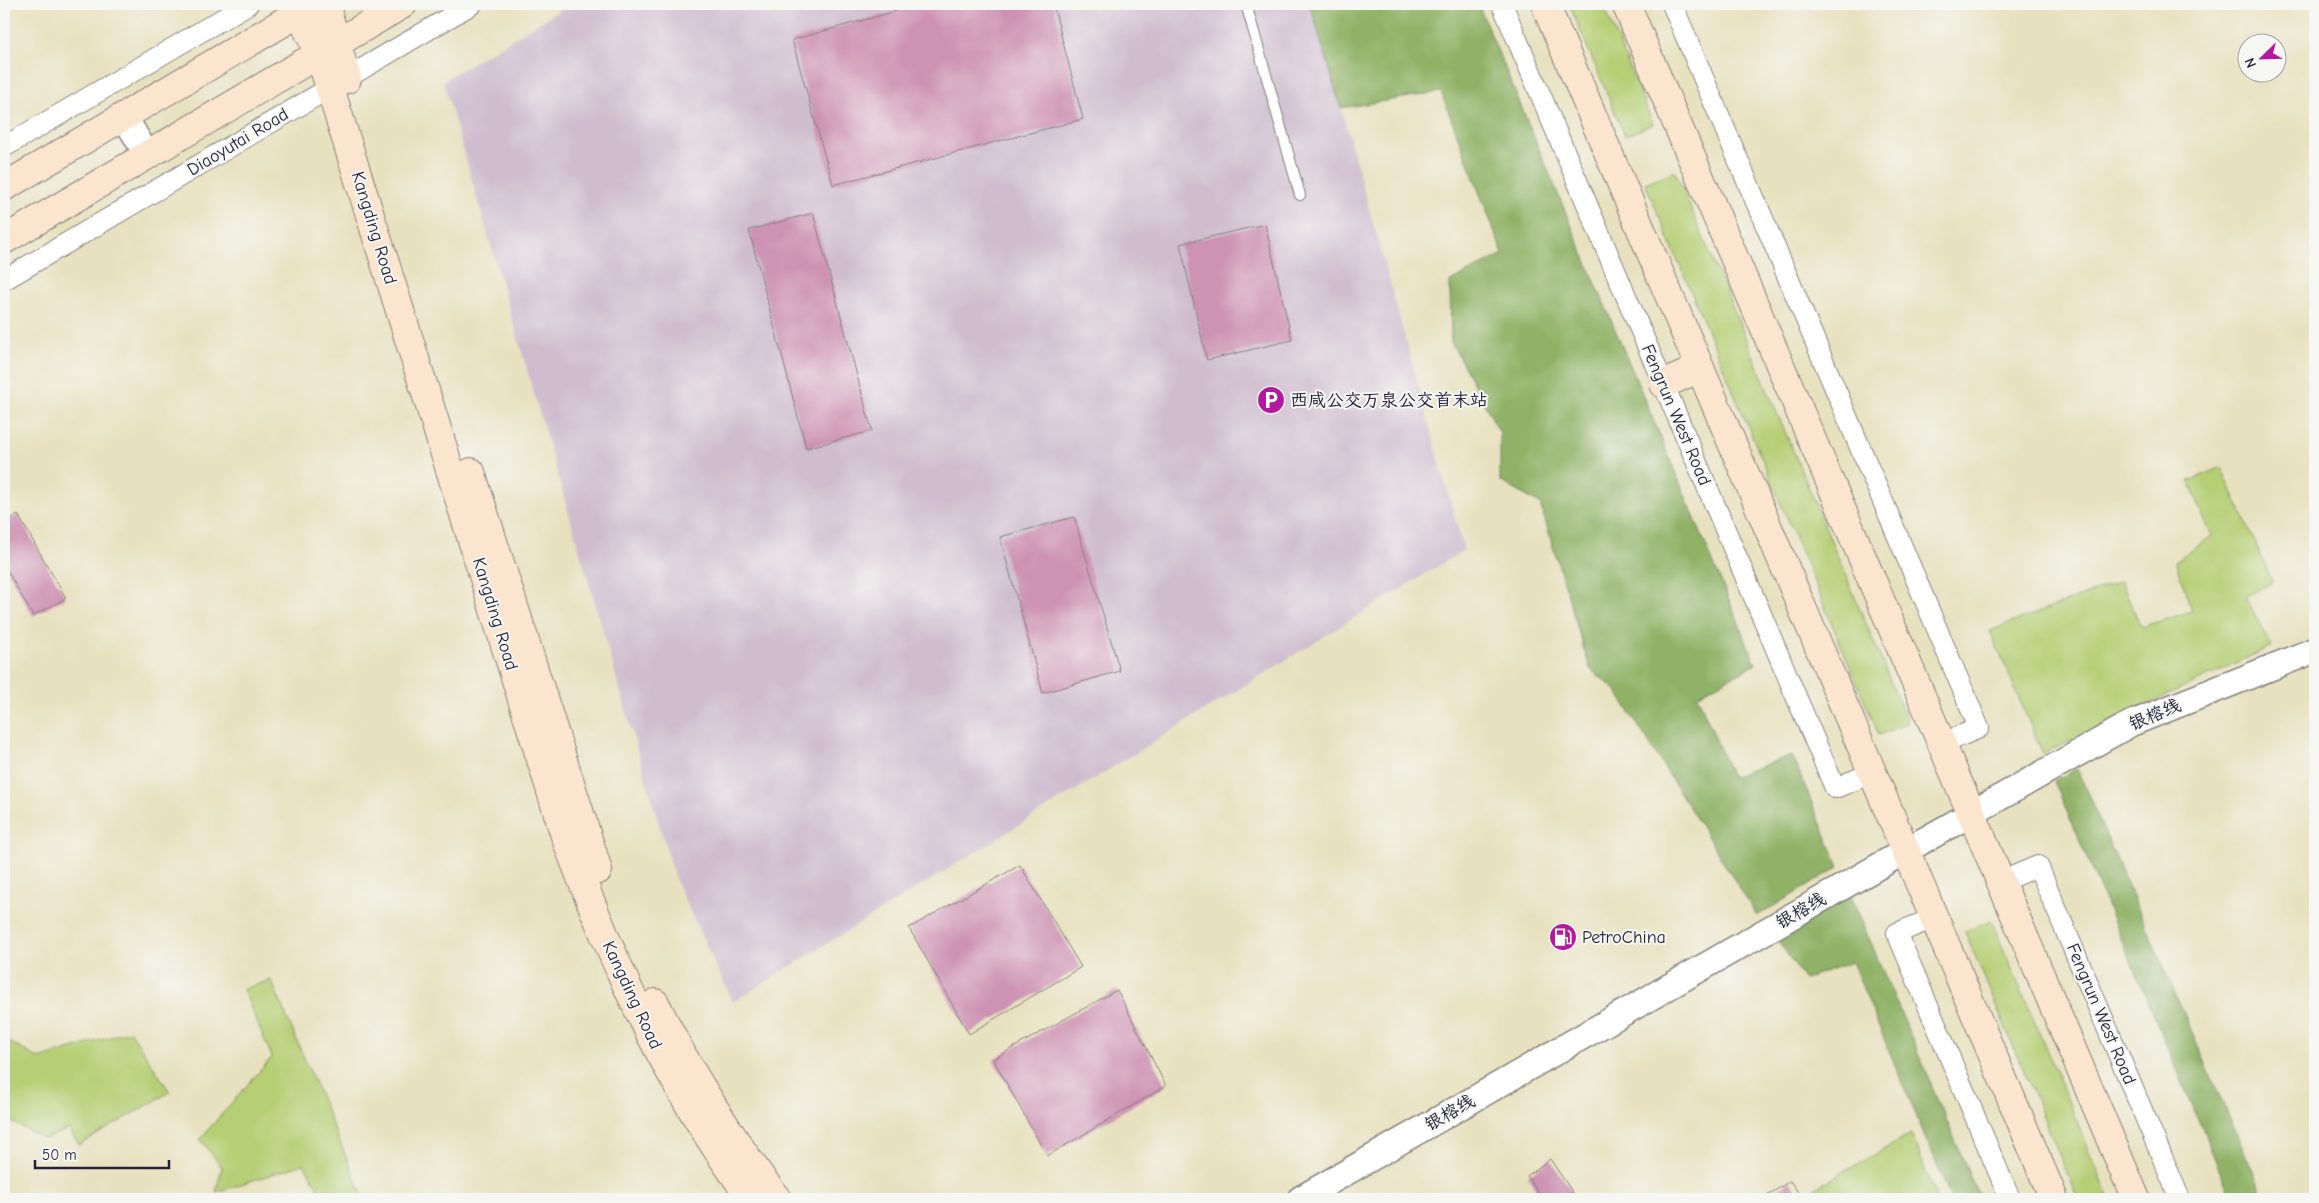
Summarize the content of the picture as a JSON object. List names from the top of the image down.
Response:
{
  "streets": {
    "main road": ["Diaoyutai Road", "Kangding Road"],
    "street": ["Fengrun West Road", "银榕线"]
  },
  "crossings": [
    ["Diaoyutai Road", "Kangding Road"]
  ],
  "places": {
    "parking": ["西咸公交万泉公交首末站"],
    "fuel station": ["PetroChina"]
  },
  "scale_bar": "50 m",
  "north": "bottom left"
}
